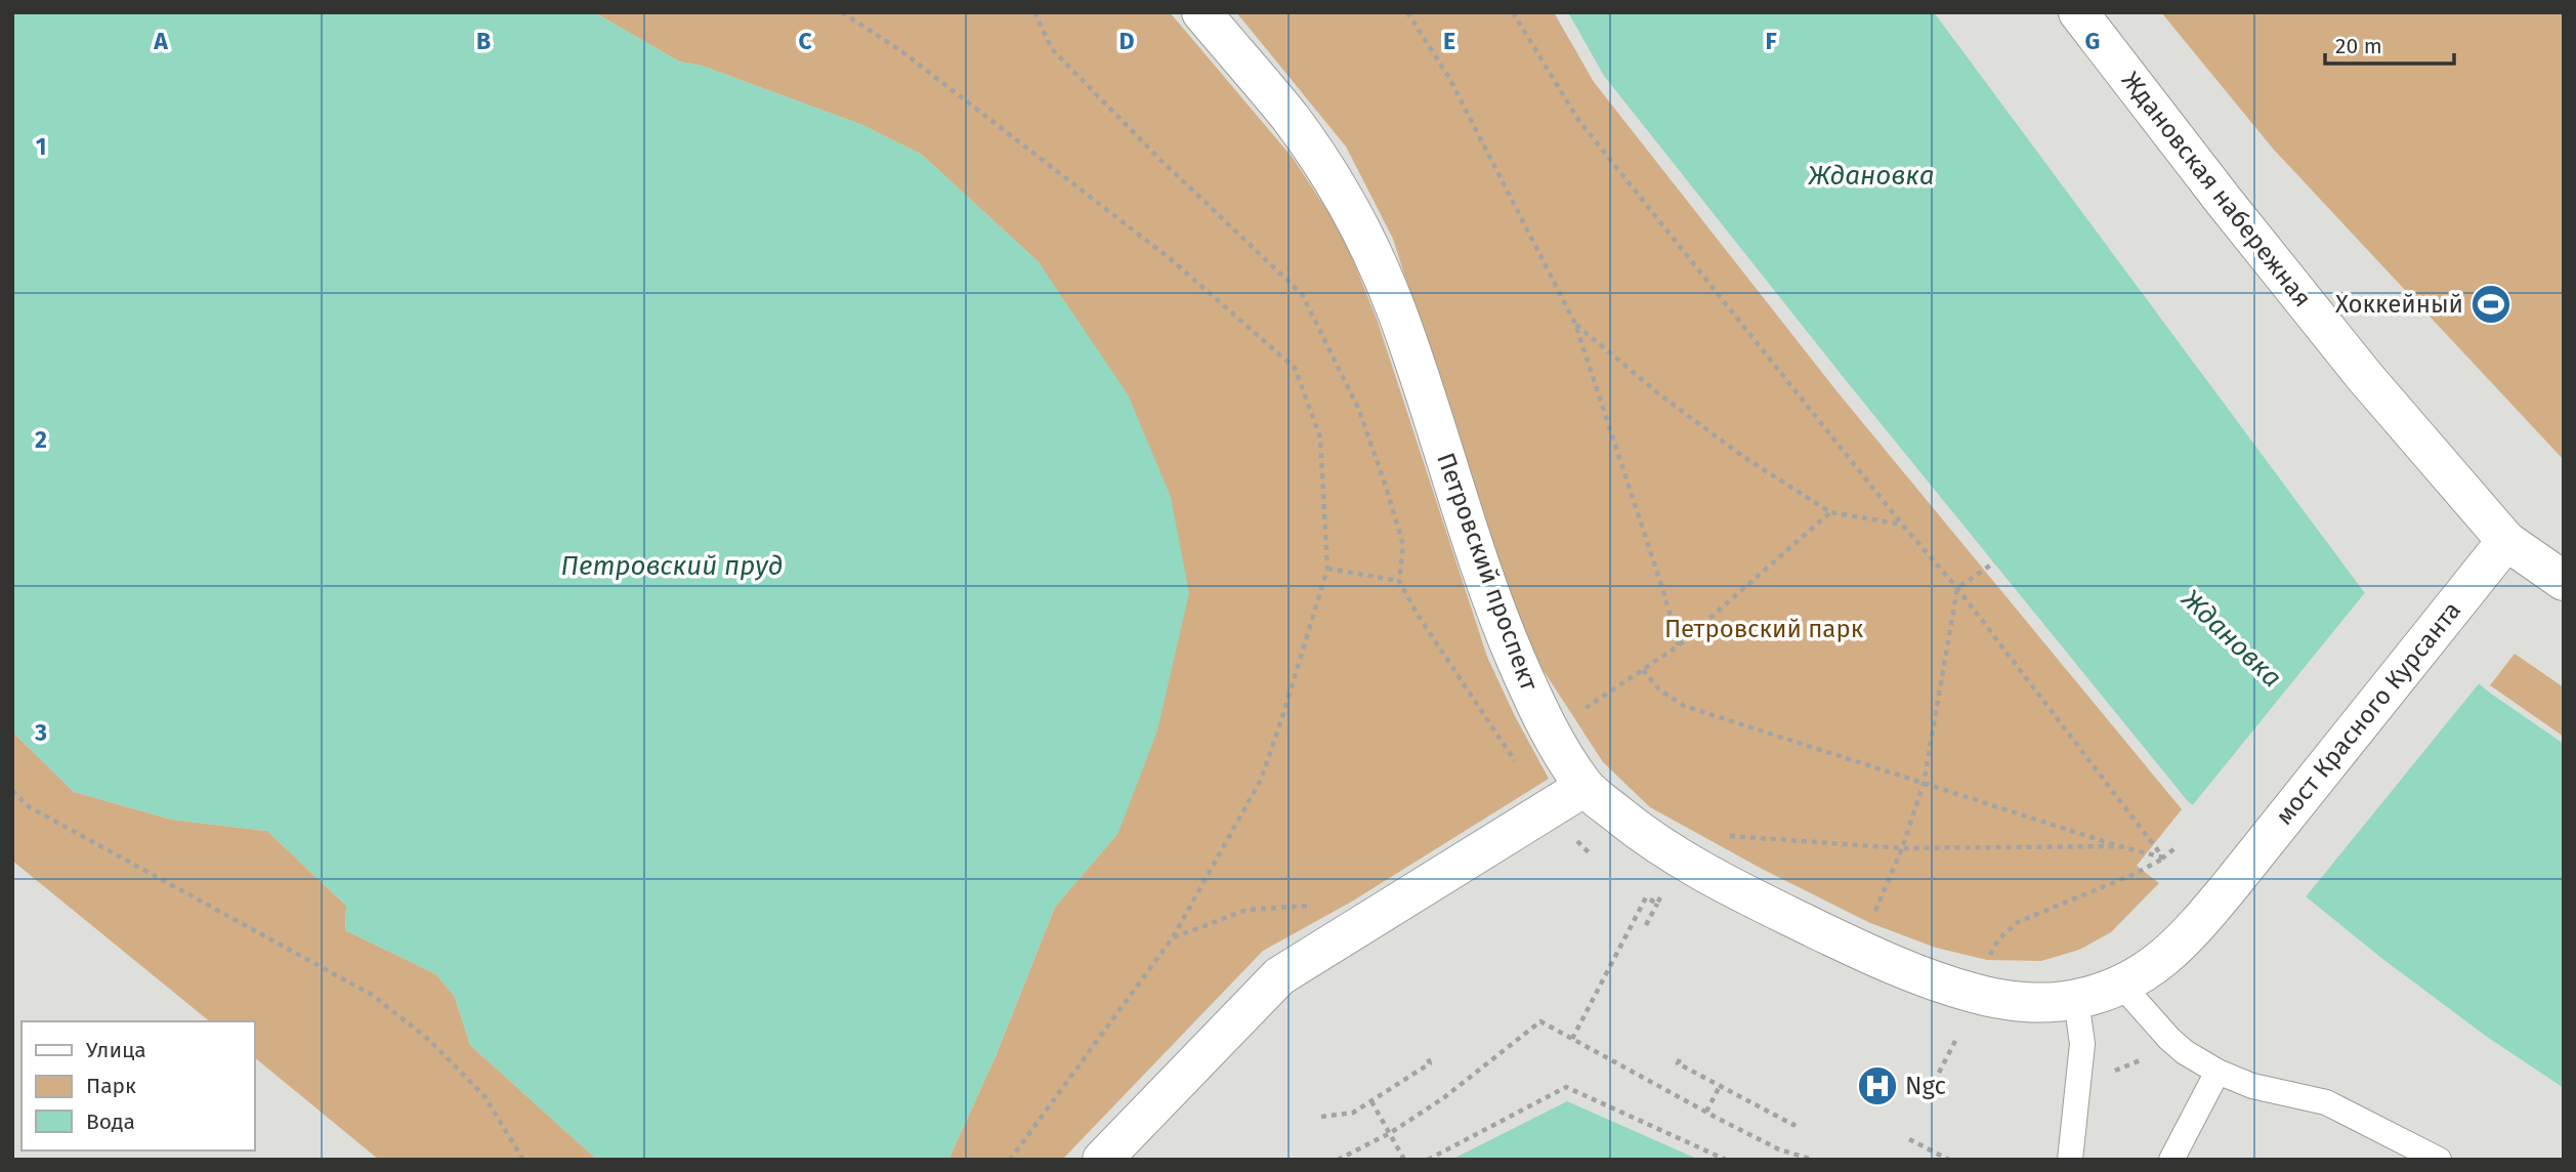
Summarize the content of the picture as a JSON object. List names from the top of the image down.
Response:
{
  "streets": {
    "street": ["Ждановская набережная", "Петровский проспект", "мост Красного Курсанта"]
  },
  "crossings": [
    ["Ждановская набережная", "мост Красного Курсанта"],
    ["Петровский проспект", "мост Красного Курсанта"]
  ],
  "water": ["Ждановка", "Петровский пруд"],
  "parks": ["Петровский парк"],
  "places": {
    "sports": ["Хоккейный"],
    "hospital": ["Ngc"]
  },
  "legend": ["Улица", "Парк", "Вода"],
  "scale_bar": "20 m",
  "grid": {
    "columns": [
      "A",
      "B",
      "C",
      "D",
      "E",
      "F",
      "G"
    ],
    "rows": ["1", "2", "3"]
  }
}
